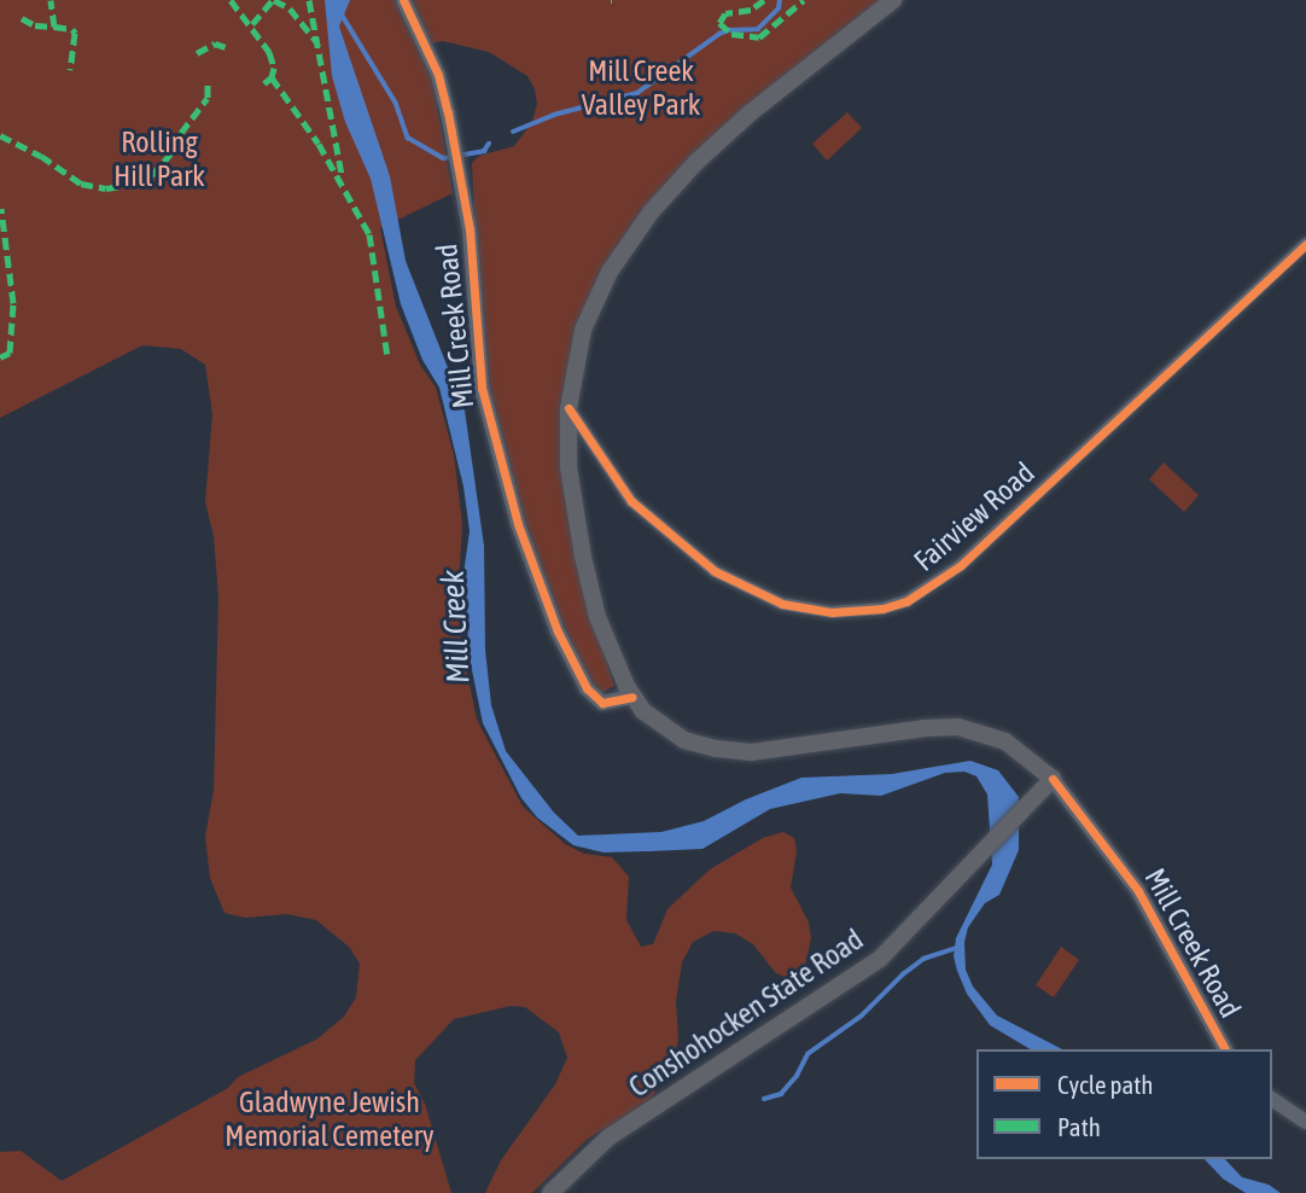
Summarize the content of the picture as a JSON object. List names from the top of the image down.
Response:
{
  "streets": {
    "main road": ["Conshohocken State Road"],
    "street": ["Mill Creek Road", "Fairview Road"]
  },
  "crossings": [
    ["Mill Creek Road", "Conshohocken State Road"]
  ],
  "water": ["Mill Creek"],
  "parks": ["Mill Creek Valley Park", "Rolling Hill Park", "Gladwyne Jewish Memorial Cemetery"],
  "legend": ["Cycle path", "Path"]
}
